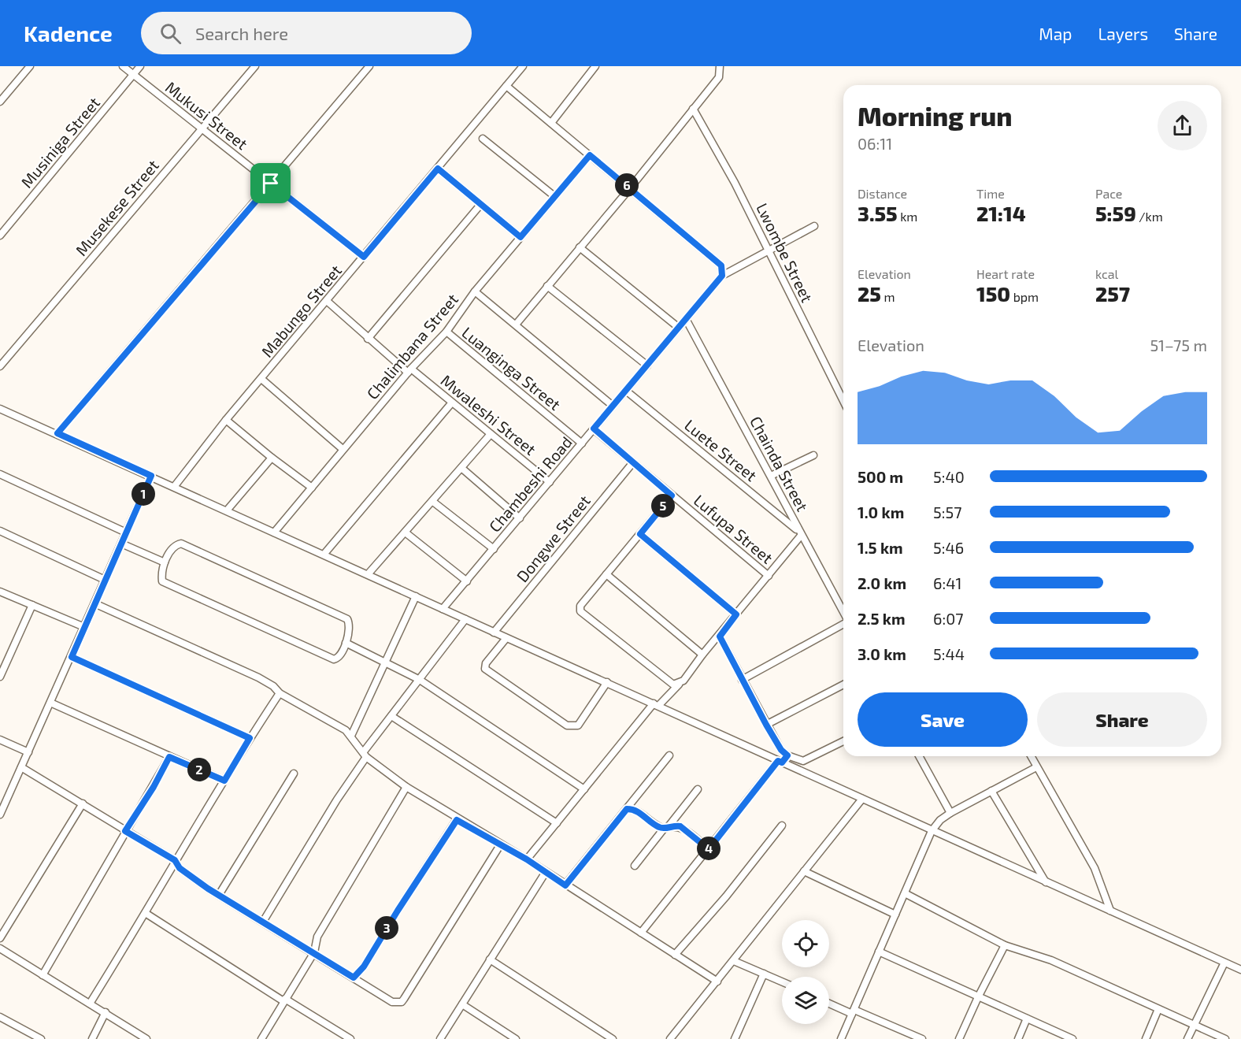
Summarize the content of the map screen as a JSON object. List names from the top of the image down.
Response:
{
  "streets": {
    "street": [
      "Mukusi Street",
      "Musiniga Street",
      "Musekese Street",
      "Lwombe Street",
      "Mabungo Street",
      "Chalimbana Street",
      "Luanginga Street",
      "Mwaleshi Street",
      "Luete Street",
      "Chainda Street",
      "Chambeshi Road",
      "Lufupa Street",
      "Dongwe Street"
    ]
  },
  "crossings": [
    ["Mukusi Street", "Musiniga Street"],
    ["Mukusi Street", "Musekese Street"],
    ["Mukusi Street", "Mabungo Street"],
    ["Mabungo Street", "Mwaleshi Street"],
    ["Chalimbana Street", "Luanginga Street"],
    ["Chalimbana Street", "Mwaleshi Street"],
    ["Luanginga Street", "Chambeshi Road"],
    ["Mwaleshi Street", "Chambeshi Road"],
    ["Luete Street", "Chainda Street"],
    ["Luete Street", "Chambeshi Road"],
    ["Chainda Street", "Chambeshi Road"],
    ["Chambeshi Road", "Lufupa Street"],
    ["Lufupa Street", "Dongwe Street"]
  ],
  "page": {
    "header": "Kadence",
    "search": "Search here",
    "nav": ["Map", "Layers", "Share"],
    "heading": ["Morning run", "06:11"],
    "stats": [
      ["Distance", "3.55 km"],
      ["Time", "21:14"],
      ["Pace", "5:59 /km"],
      ["Elevation", "25 m"],
      ["Heart rate", "150 bpm"],
      ["kcal", "257"]
    ],
    "pins": [
      "6",
      "1",
      "5",
      "2",
      "4",
      "3"
    ],
    "chart": ["Elevation", "51–75 m"],
    "list": [
      {
        "name": "500 m",
        "note": "5:40"
      },
      {
        "name": "1.0 km",
        "note": "5:57"
      },
      {
        "name": "1.5 km",
        "note": "5:46"
      },
      {
        "name": "2.0 km",
        "note": "6:41"
      },
      {
        "name": "2.5 km",
        "note": "6:07"
      },
      {
        "name": "3.0 km",
        "note": "5:44"
      }
    ],
    "buttons": ["Save", "Share"]
  }
}
